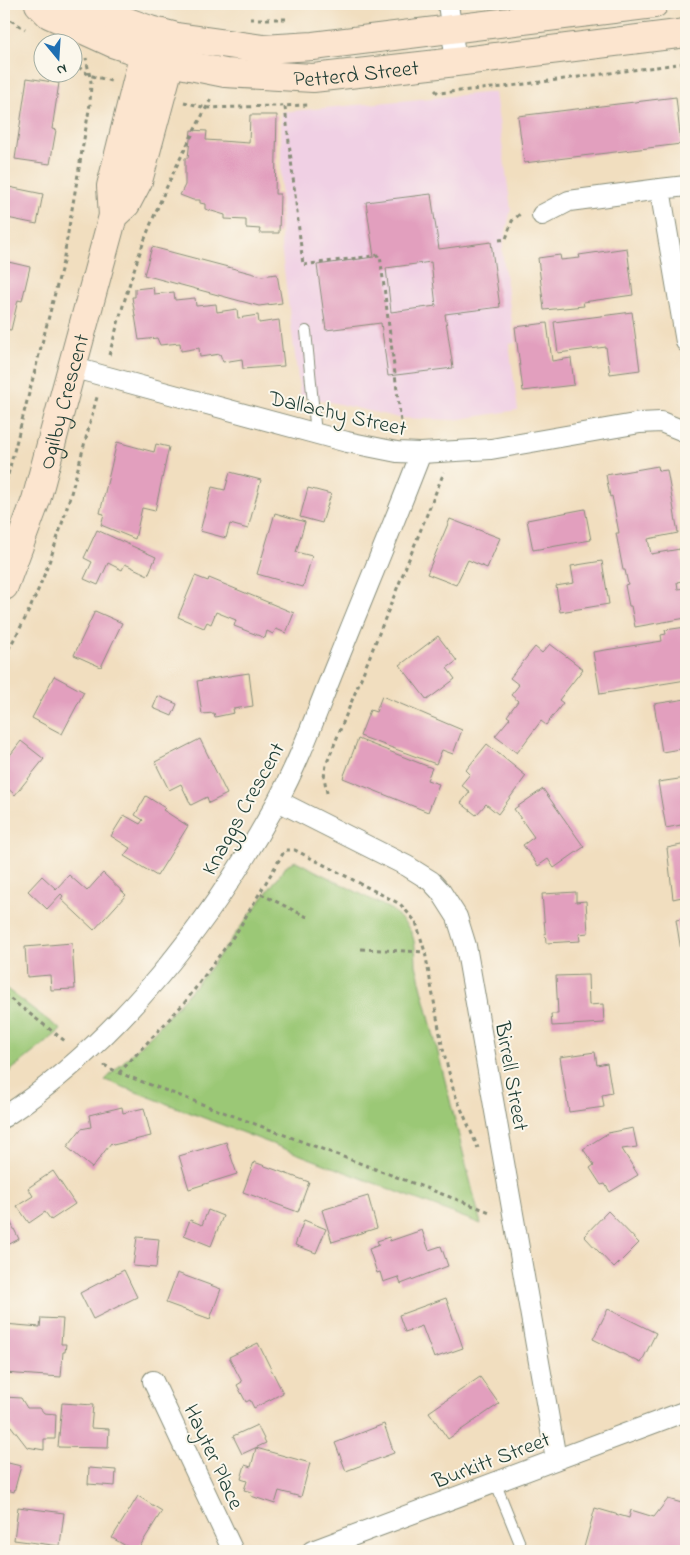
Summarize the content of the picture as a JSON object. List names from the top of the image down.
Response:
{
  "streets": {
    "street": [
      "Petterd Street",
      "Ogilby Crescent",
      "Dallachy Street",
      "Knaggs Crescent",
      "Birrell Street",
      "Hayter Place",
      "Burkitt Street"
    ]
  },
  "crossings": [
    ["Petterd Street", "Ogilby Crescent"],
    ["Ogilby Crescent", "Dallachy Street"],
    ["Dallachy Street", "Knaggs Crescent"],
    ["Knaggs Crescent", "Birrell Street"],
    ["Birrell Street", "Burkitt Street"]
  ],
  "north": "bottom"
}
